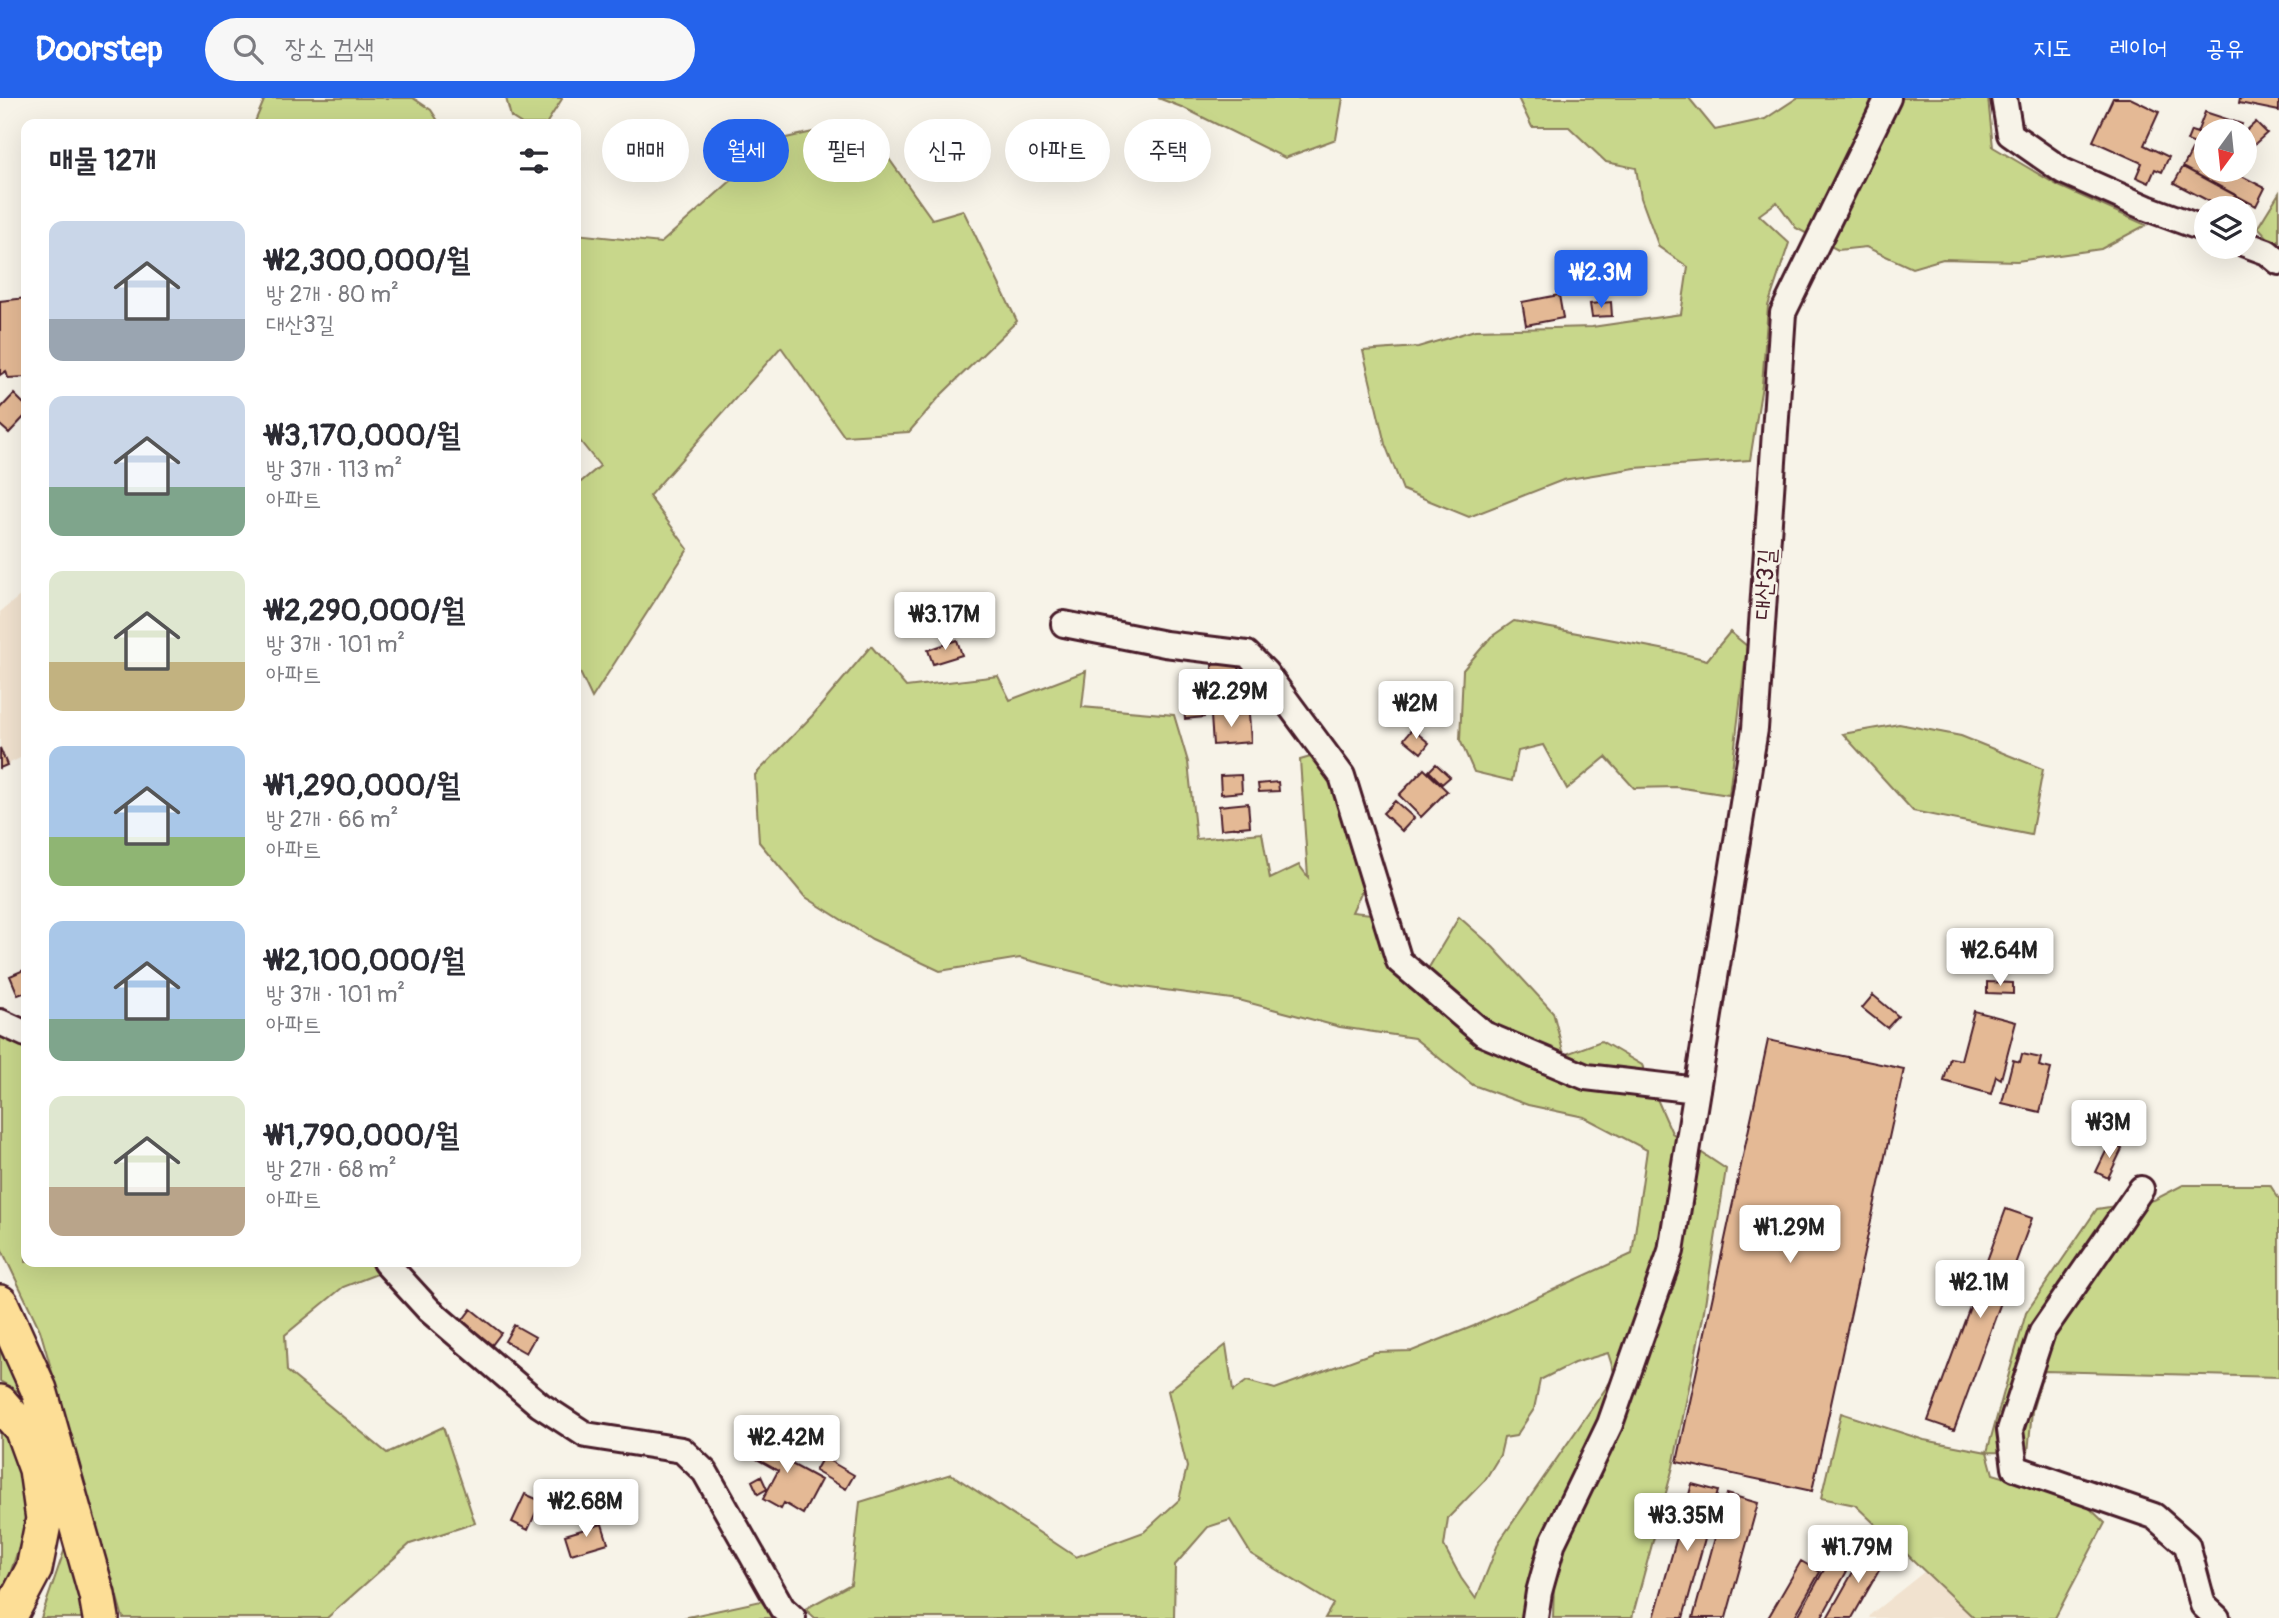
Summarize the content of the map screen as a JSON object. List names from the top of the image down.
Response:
{
  "streets": {
    "street": ["대산3길"]
  },
  "north": "bottom",
  "page": {
    "header": "Doorstep",
    "search": "장소 검색",
    "nav": ["지도", "레이어", "공유"],
    "chip": [
      "매매",
      "월세",
      "필터",
      "신규",
      "아파트",
      "주택"
    ],
    "heading": "매물 12개",
    "list": [
      {
        "name": "₩2,300,000/월",
        "note": "방 2개 · 80 m² · 대산3길"
      },
      {
        "name": "₩3,170,000/월",
        "note": "방 3개 · 113 m² · 아파트"
      },
      {
        "name": "₩2,290,000/월",
        "note": "방 3개 · 101 m² · 아파트"
      },
      {
        "name": "₩1,290,000/월",
        "note": "방 2개 · 66 m² · 아파트"
      },
      {
        "name": "₩2,100,000/월",
        "note": "방 3개 · 101 m² · 아파트"
      },
      {
        "name": "₩1,790,000/월",
        "note": "방 2개 · 68 m² · 아파트"
      }
    ],
    "price": [
      "₩2.3M",
      "₩3.17M",
      "₩2.29M",
      "₩2M",
      "₩2.64M",
      "₩3M",
      "₩1.29M",
      "₩2.1M",
      "₩2.42M",
      "₩2.68M",
      "₩3.35M",
      "₩1.79M"
    ]
  }
}
